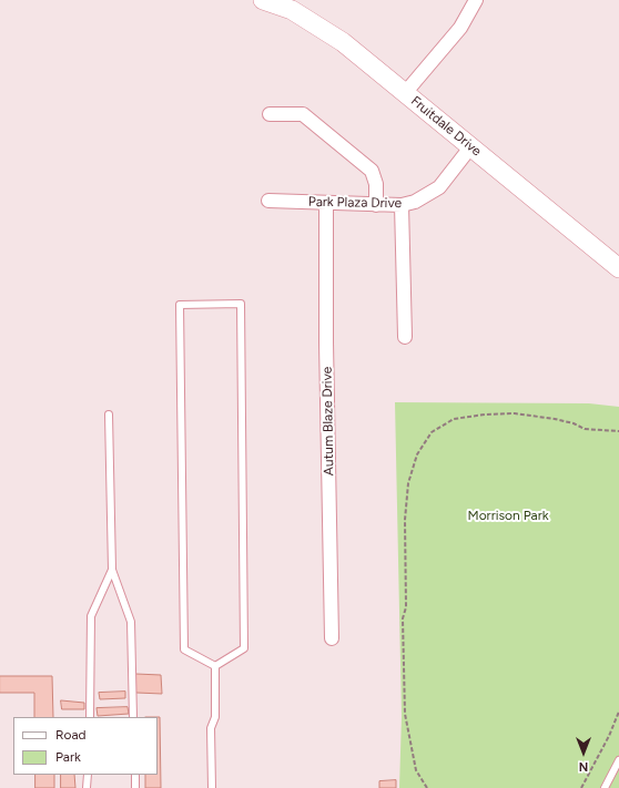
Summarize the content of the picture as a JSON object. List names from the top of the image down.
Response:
{
  "streets": {
    "main road": ["Fruitdale Drive"],
    "street": ["Park Plaza Drive", "Autum Blaze Drive"]
  },
  "crossings": [
    ["Fruitdale Drive", "Park Plaza Drive"],
    ["Park Plaza Drive", "Autum Blaze Drive"]
  ],
  "parks": ["Morrison Park"],
  "legend": ["Road", "Park"],
  "north": "bottom"
}
